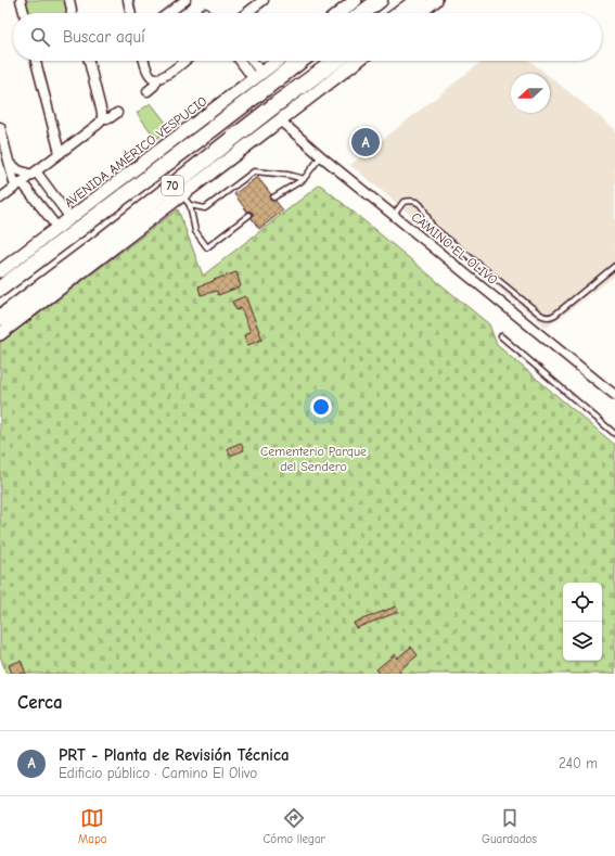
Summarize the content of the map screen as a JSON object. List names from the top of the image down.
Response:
{
  "streets": {
    "highway": ["70"],
    "main road": ["AVENIDA AMÉRICO VESPUCIO"],
    "street": ["CAMINO EL OLIVO"]
  },
  "parks": ["Cementerio Parque del Sendero"],
  "north": "left",
  "page": {
    "search": "Buscar aquí",
    "pins": "A",
    "heading": "Cerca",
    "list": [
      {
        "mark": "A",
        "name": "PRT - Planta de Revisión Técnica",
        "note": "Edificio público · Camino El Olivo",
        "value": "240 m"
      }
    ],
    "nav": ["Mapa", "Cómo llegar", "Guardados"]
  }
}
